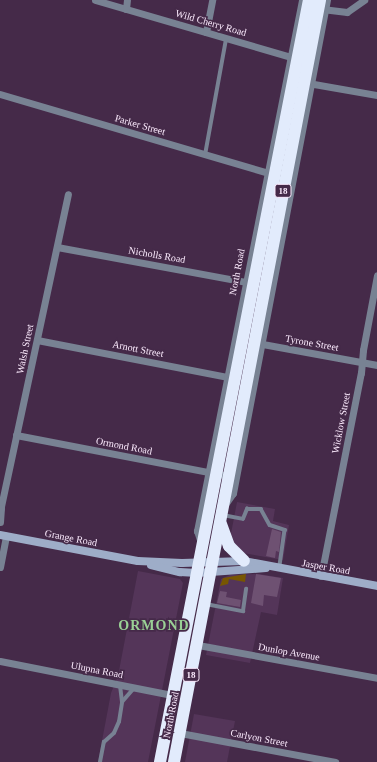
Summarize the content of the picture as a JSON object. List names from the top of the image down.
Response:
{
  "streets": {
    "highway": ["18", "North Road"],
    "main road": ["Grange Road", "Jasper Road"],
    "street": [
      "Wild Cherry Road",
      "Parker Street",
      "Nicholls Road",
      "Tyrone Street",
      "Walsh Street",
      "Arnott Street",
      "Wicklow Street",
      "Ormond Road",
      "Dunlop Avenue",
      "Ulupna Road",
      "Carlyon Street"
    ]
  },
  "crossings": [
    ["Wild Cherry Road", "North Road"],
    ["Parker Street", "North Road"],
    ["Nicholls Road", "North Road"],
    ["Nicholls Road", "Walsh Street"],
    ["North Road", "Tyrone Street"],
    ["North Road", "Arnott Street"],
    ["North Road", "Ormond Road"],
    ["North Road", "Grange Road"],
    ["North Road", "Jasper Road"],
    ["North Road", "Dunlop Avenue"],
    ["North Road", "Ulupna Road"],
    ["North Road", "Carlyon Street"],
    ["Tyrone Street", "Wicklow Street"],
    ["Walsh Street", "Arnott Street"],
    ["Walsh Street", "Ormond Road"],
    ["Wicklow Street", "Jasper Road"],
    ["Grange Road", "Jasper Road"]
  ],
  "districts": ["ORMOND"]
}
